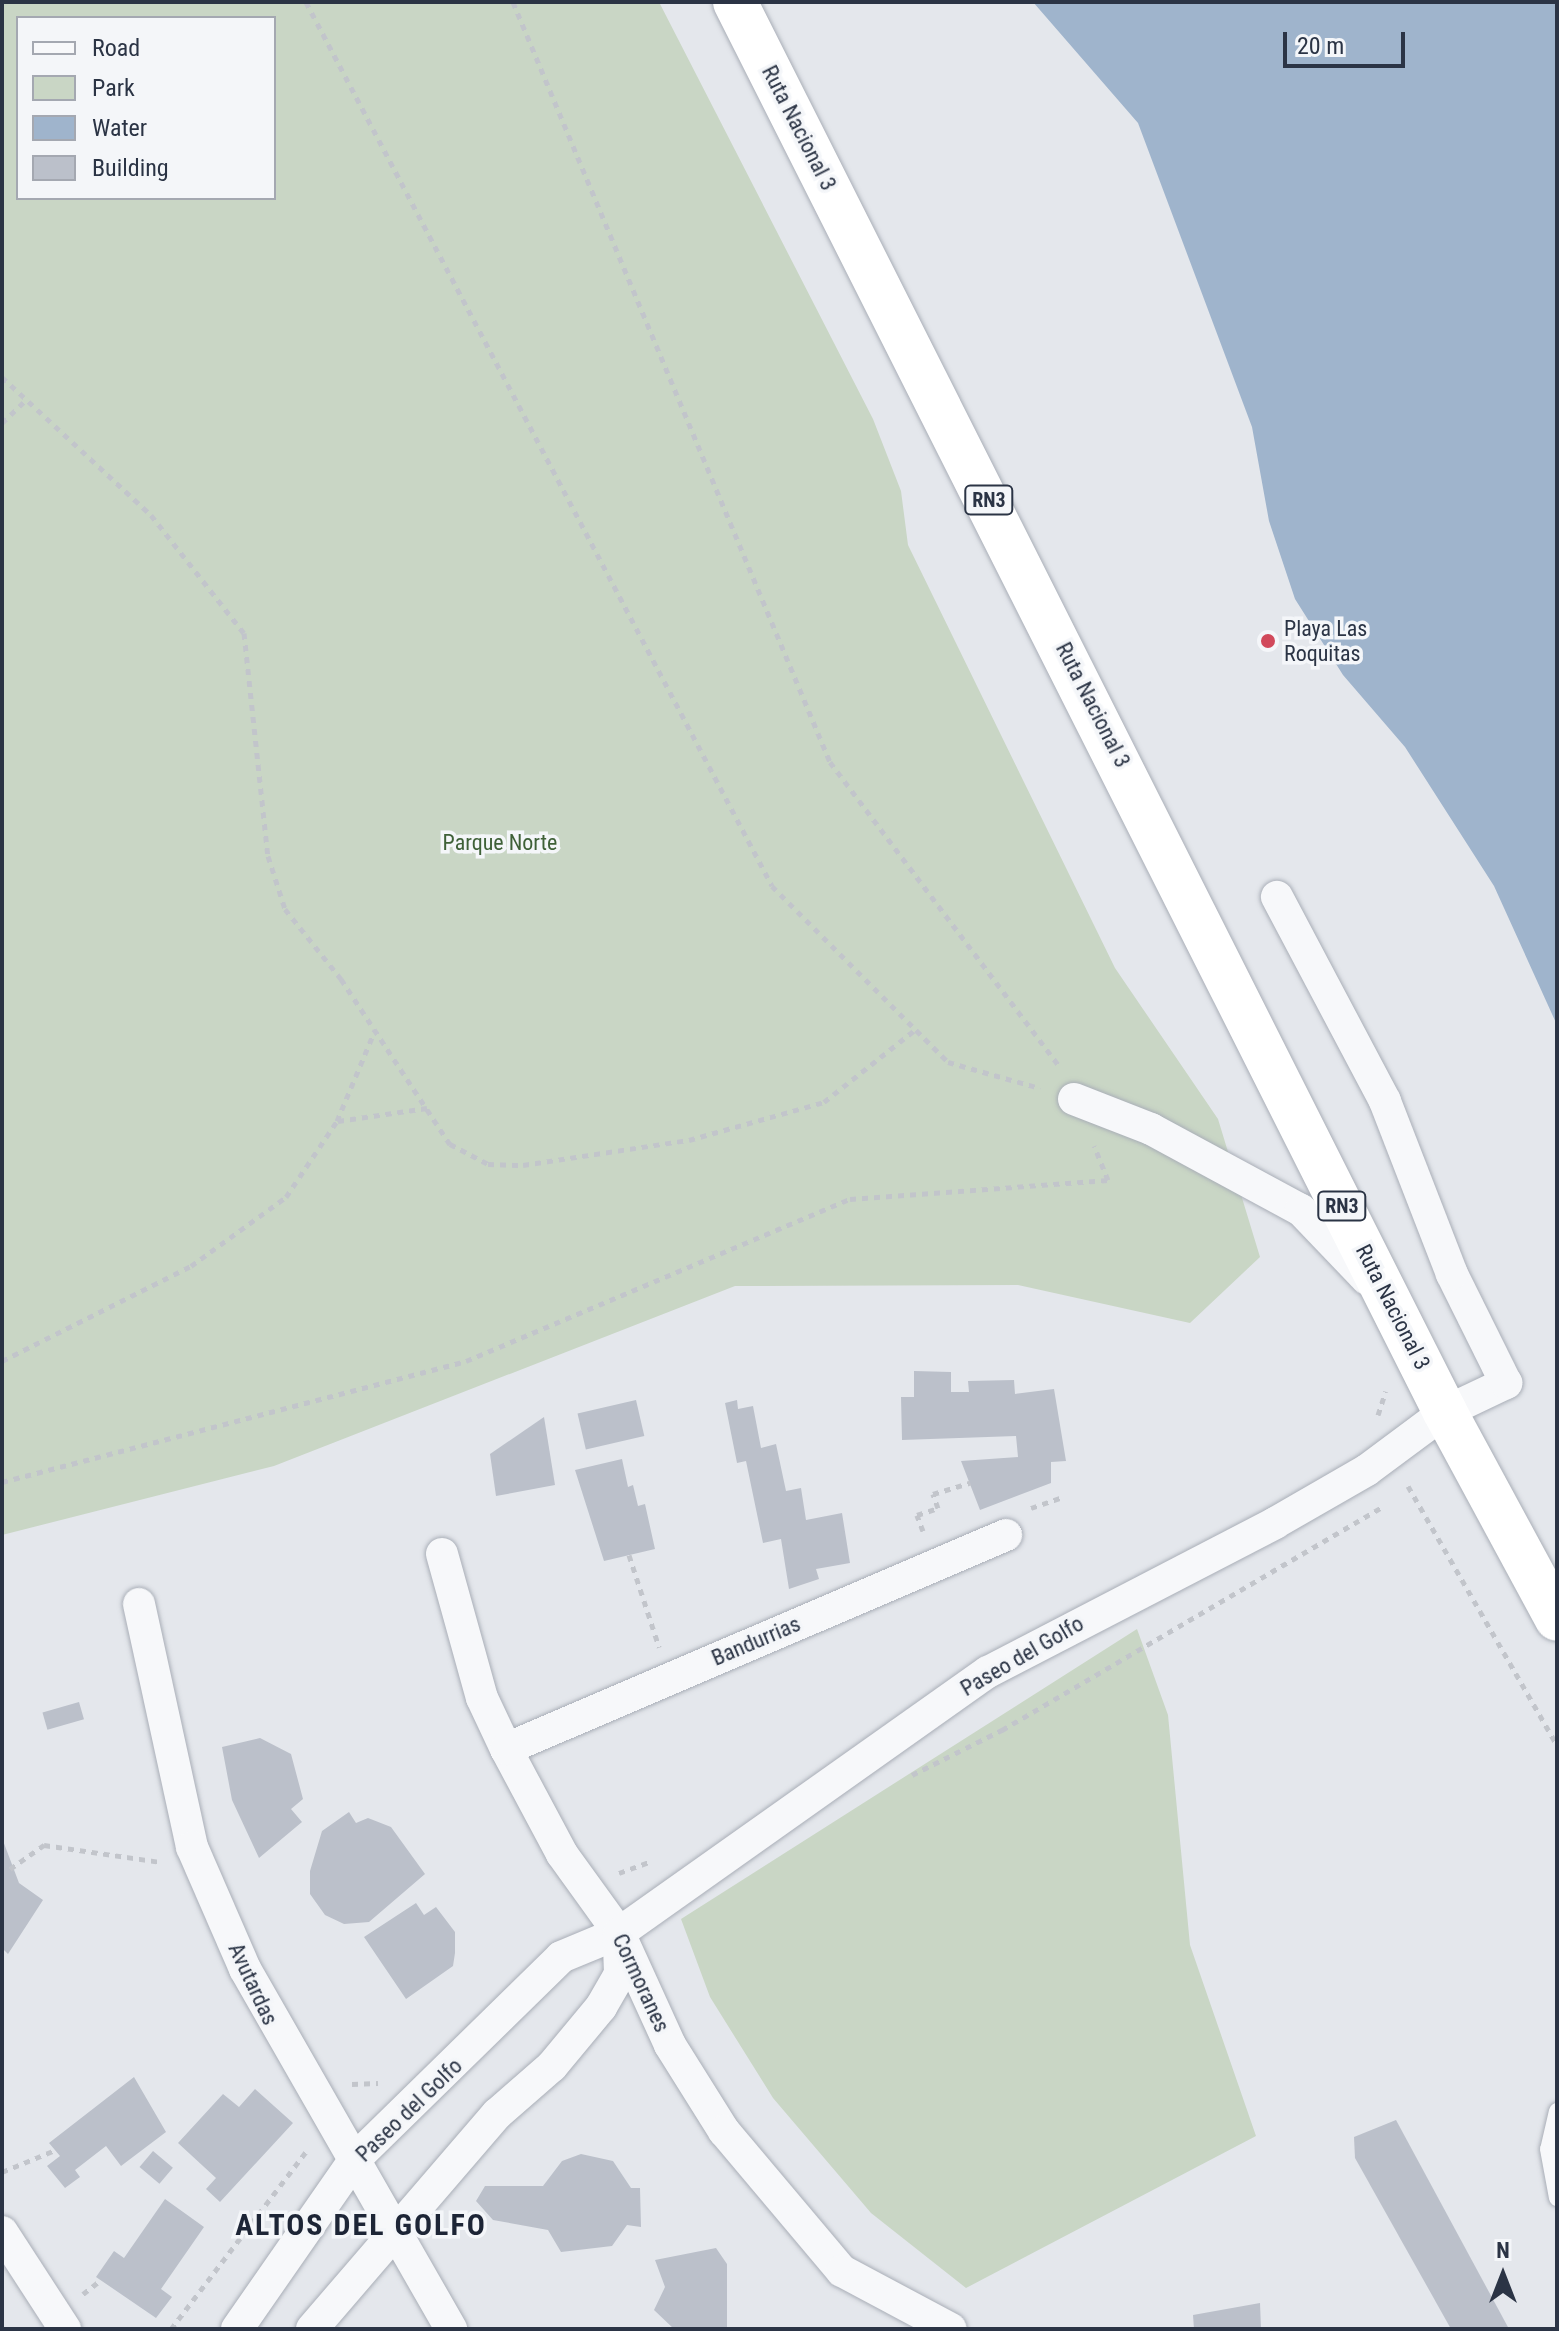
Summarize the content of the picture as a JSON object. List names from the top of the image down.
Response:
{
  "streets": {
    "highway": ["Ruta Nacional 3", "RN3"],
    "street": [
      "Bandurrias",
      "Paseo del Golfo",
      "Cormoranes",
      "Avutardas"
    ]
  },
  "crossings": [
    ["Ruta Nacional 3", "RN3"],
    ["Ruta Nacional 3", "Paseo del Golfo"],
    ["RN3", "Paseo del Golfo"],
    ["Bandurrias", "Cormoranes"],
    ["Paseo del Golfo", "Cormoranes"],
    ["Paseo del Golfo", "Avutardas"]
  ],
  "districts": ["ALTOS DEL GOLFO"],
  "parks": ["Parque Norte"],
  "places": ["Playa Las Roquitas"],
  "legend": [
    "Road",
    "Park",
    "Water",
    "Building"
  ],
  "scale_bar": "20 m",
  "north": "top"
}
